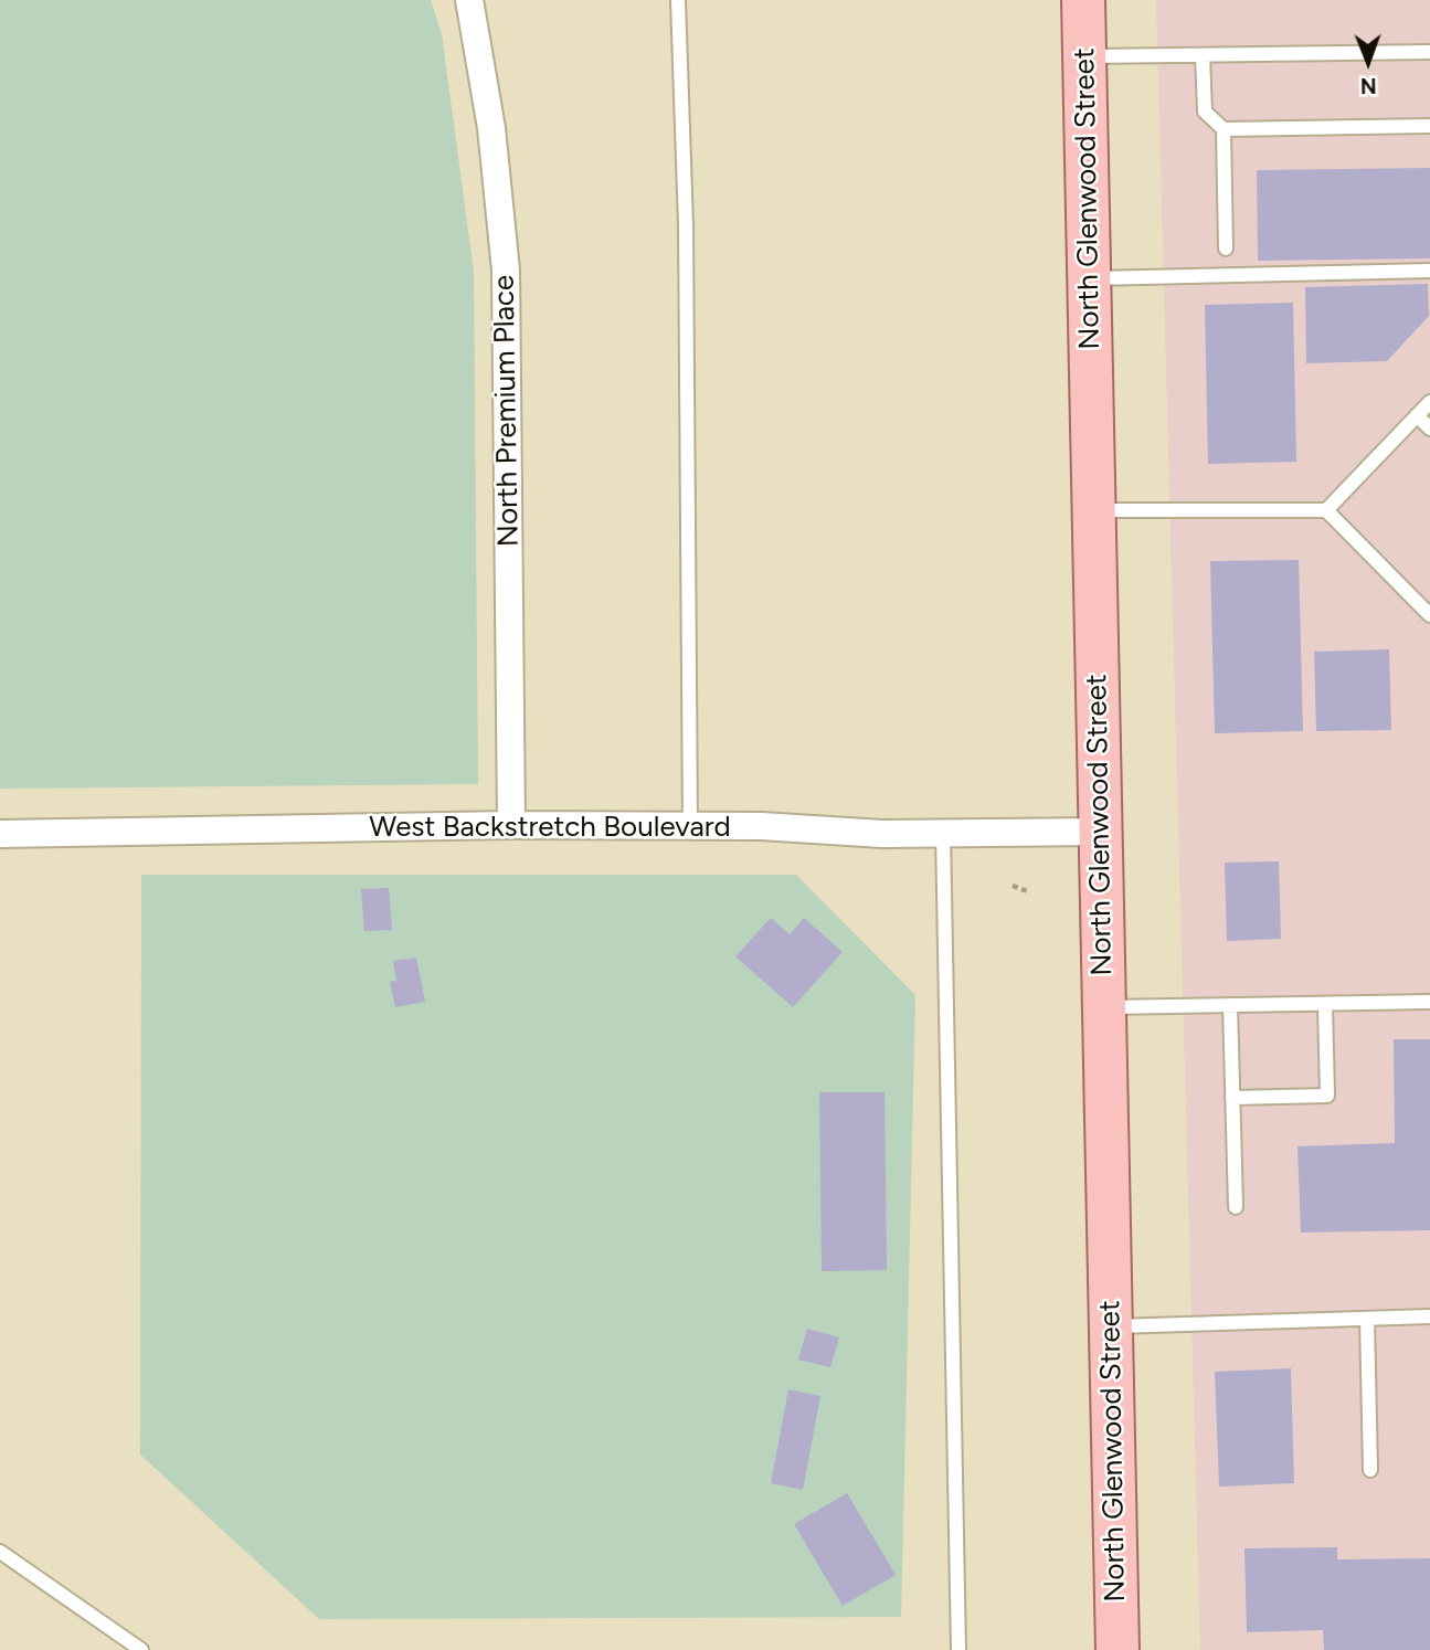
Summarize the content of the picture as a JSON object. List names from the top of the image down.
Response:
{
  "streets": {
    "main road": ["North Glenwood Street"],
    "street": ["North Premium Place", "West Backstretch Boulevard"]
  },
  "crossings": [
    ["North Glenwood Street", "West Backstretch Boulevard"],
    ["North Premium Place", "West Backstretch Boulevard"]
  ],
  "north": "bottom"
}
